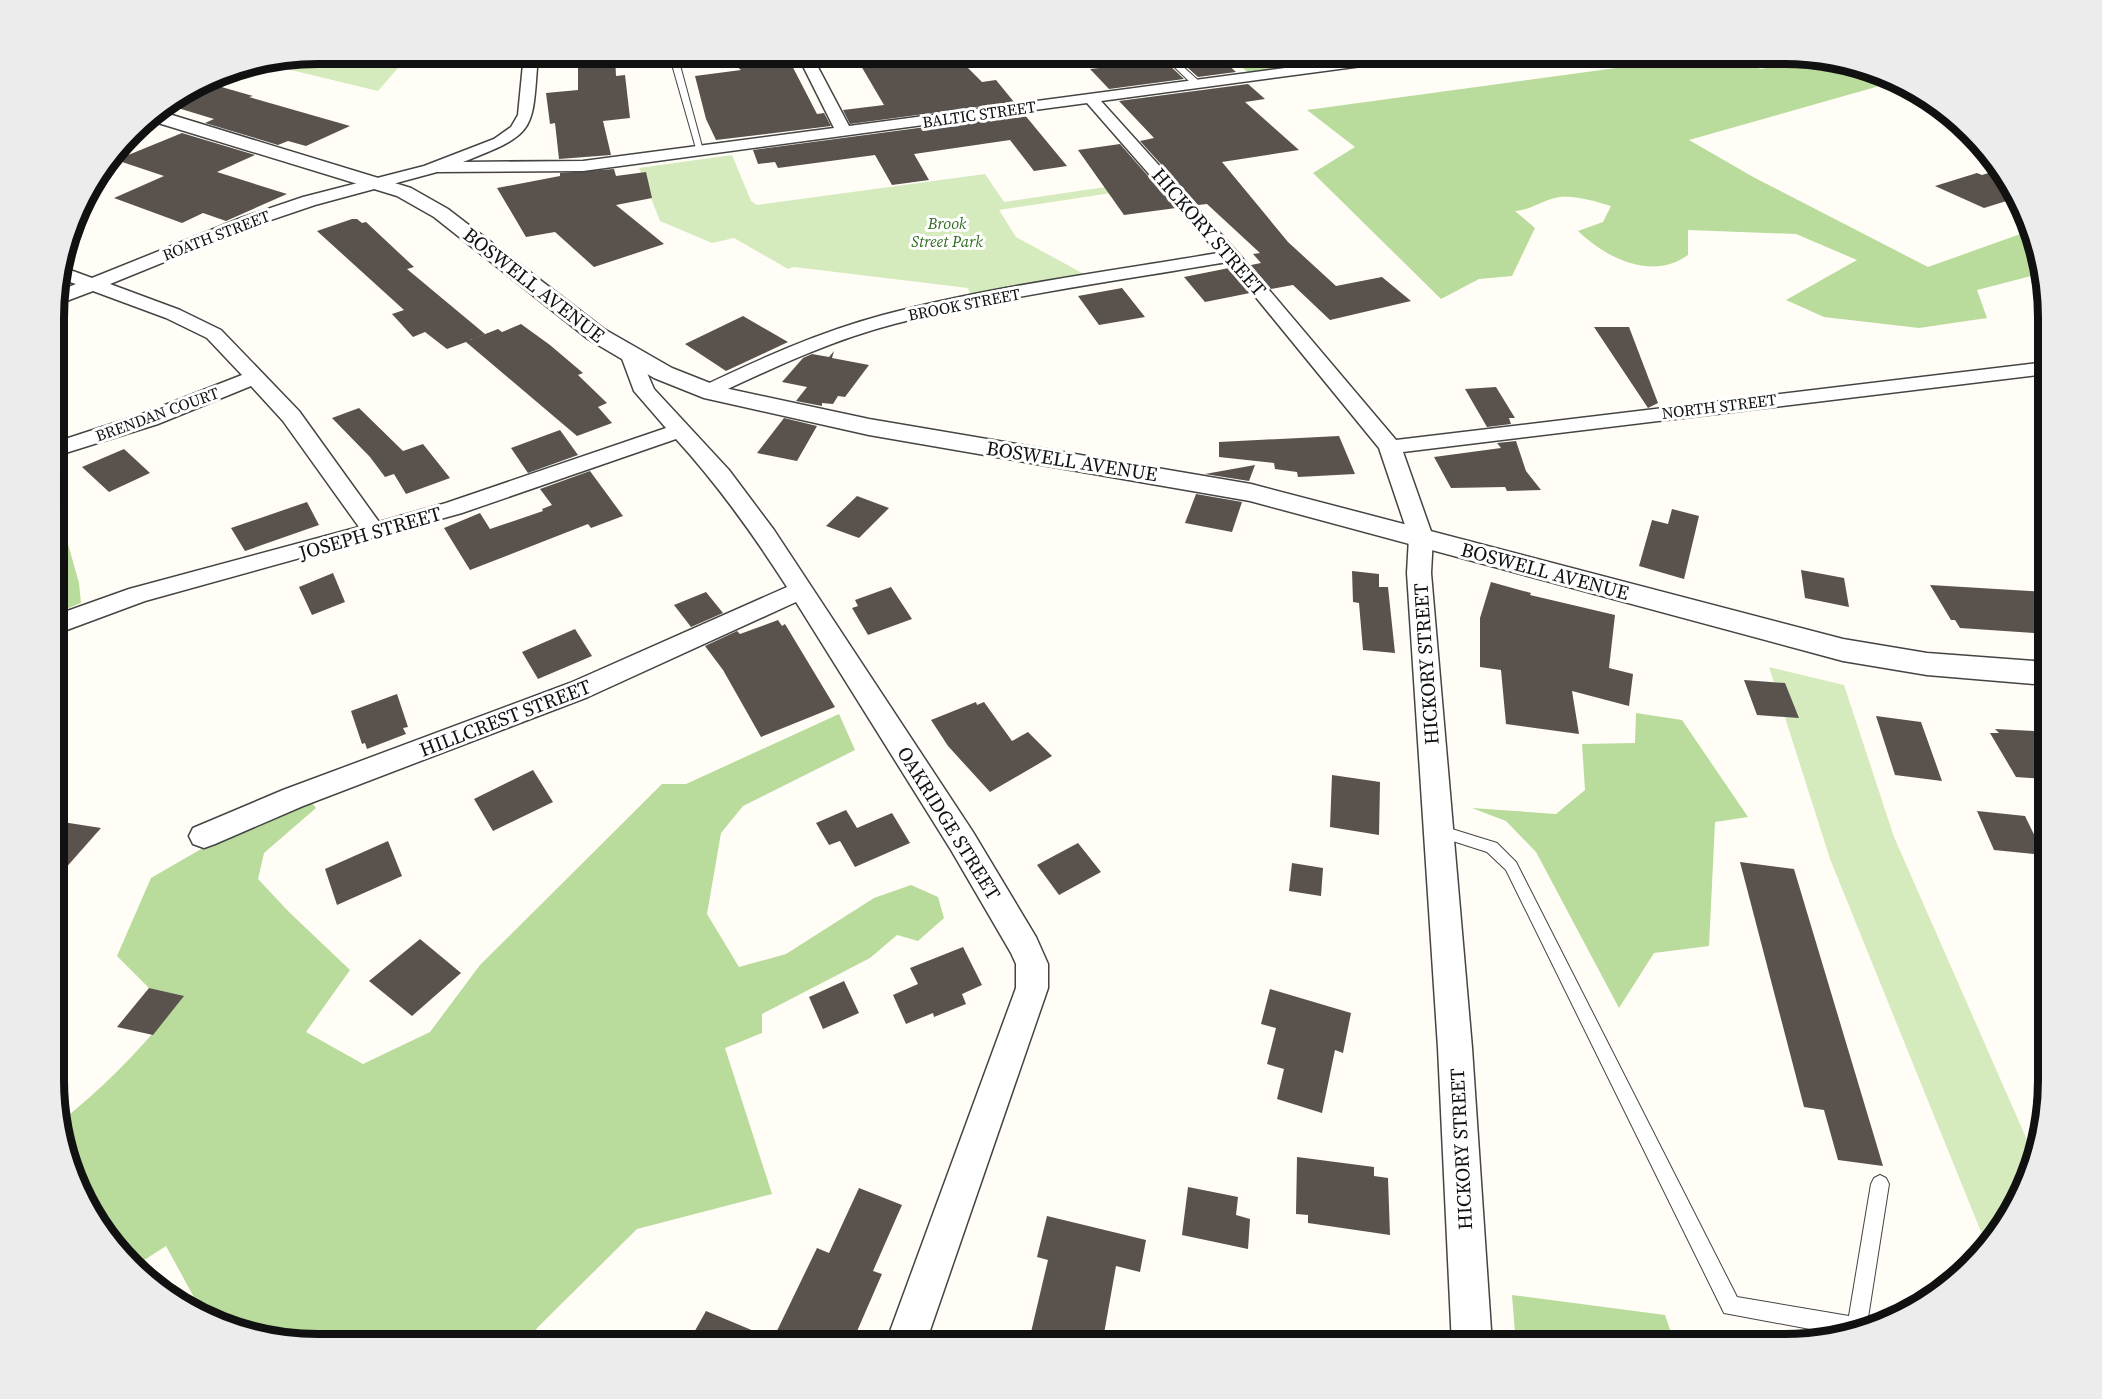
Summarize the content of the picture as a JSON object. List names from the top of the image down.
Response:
{
  "streets": {
    "street": [
      "BALTIC STREET",
      "HICKORY STREET",
      "ROATH STREET",
      "BOSWELL AVENUE",
      "BROOK STREET",
      "NORTH STREET",
      "BRENDAN COURT",
      "JOSEPH STREET",
      "HILLCREST STREET",
      "OAKRIDGE STREET"
    ]
  },
  "crossings": [
    ["BALTIC STREET", "HICKORY STREET"],
    ["BALTIC STREET", "ROATH STREET"],
    ["HICKORY STREET", "BOSWELL AVENUE"],
    ["HICKORY STREET", "BROOK STREET"],
    ["HICKORY STREET", "NORTH STREET"],
    ["ROATH STREET", "BOSWELL AVENUE"],
    ["BOSWELL AVENUE", "BROOK STREET"],
    ["BOSWELL AVENUE", "OAKRIDGE STREET"],
    ["JOSEPH STREET", "OAKRIDGE STREET"],
    ["HILLCREST STREET", "OAKRIDGE STREET"]
  ],
  "parks": ["Brook Street Park"]
}
